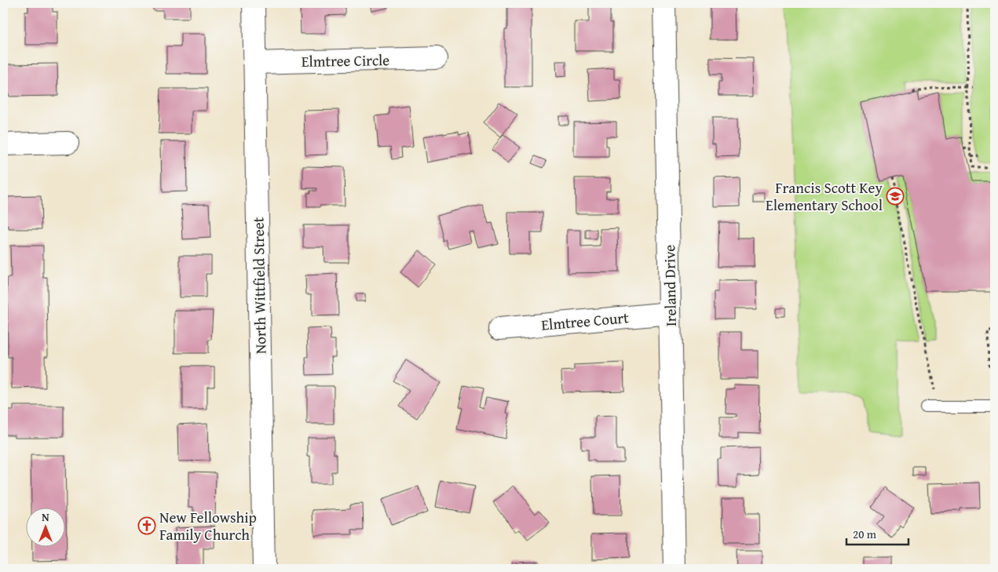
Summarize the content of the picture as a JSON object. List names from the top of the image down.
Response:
{
  "streets": {
    "street": [
      "Elmtree Circle",
      "North Wittfield Street",
      "Ireland Drive",
      "Elmtree Court"
    ]
  },
  "crossings": [
    ["Elmtree Circle", "North Wittfield Street"],
    ["Ireland Drive", "Elmtree Court"]
  ],
  "places": {
    "school or university": ["Francis Scott Key Elementary School"],
    "church": ["New Fellowship Family Church"]
  },
  "scale_bar": "20 m",
  "north": "top"
}
